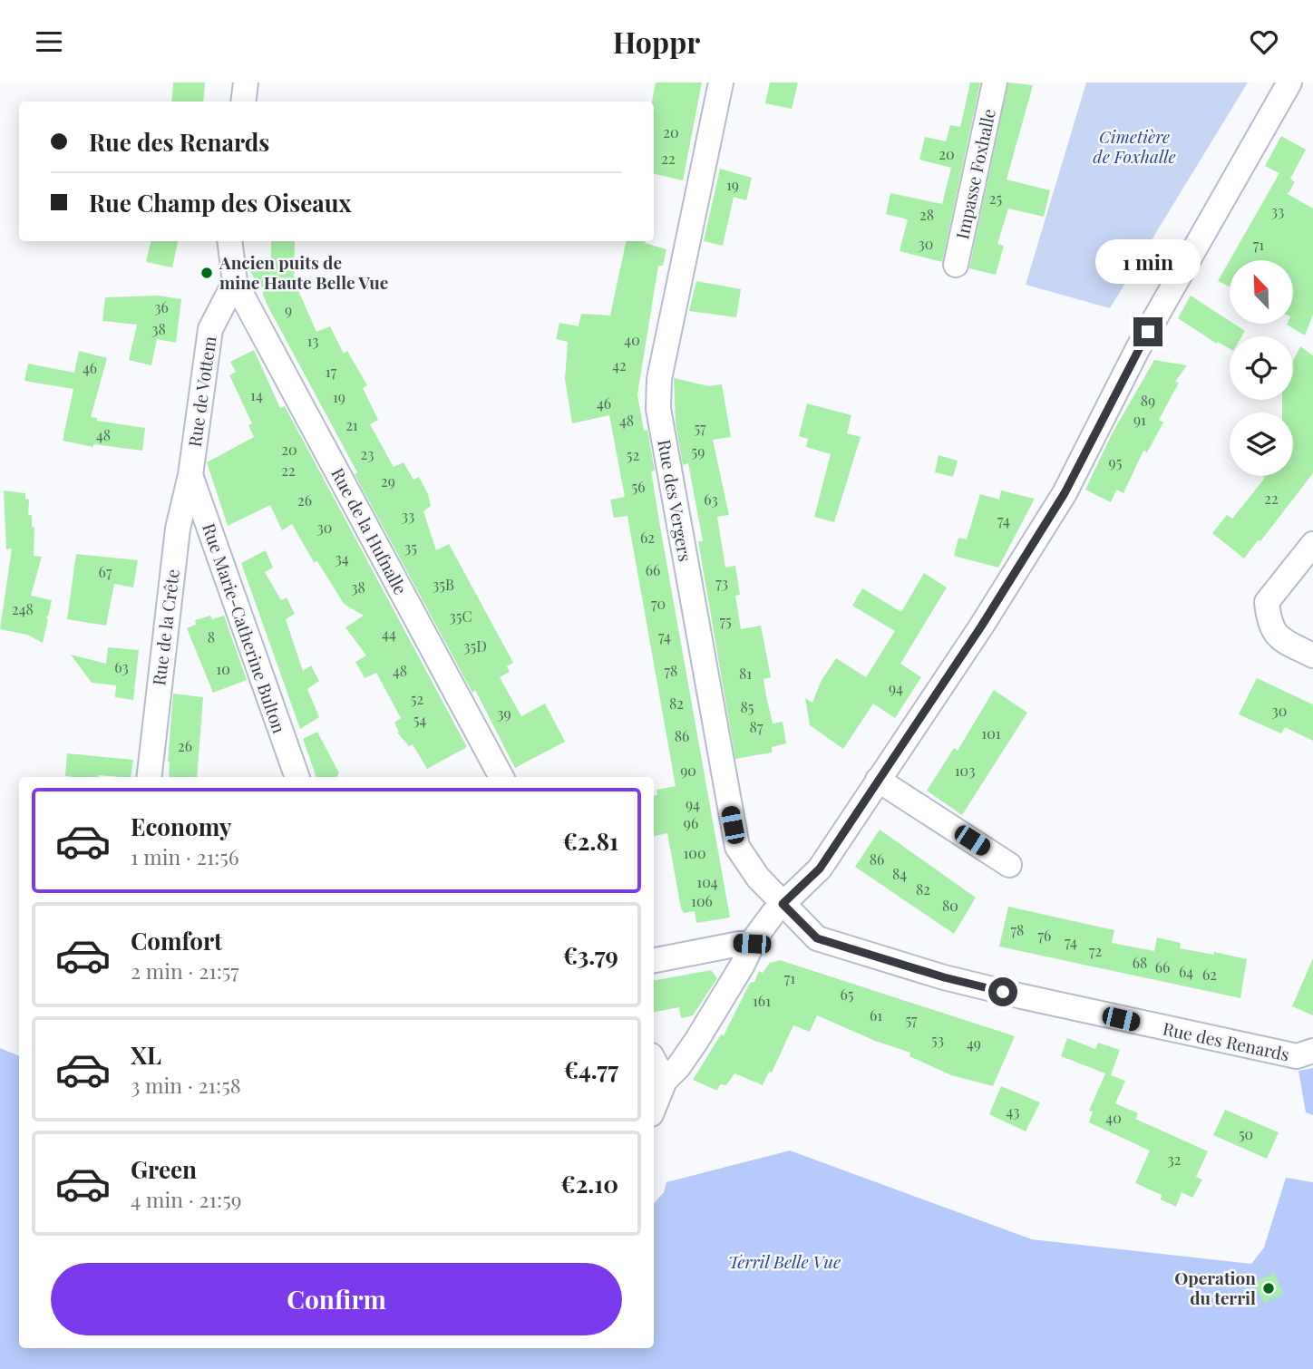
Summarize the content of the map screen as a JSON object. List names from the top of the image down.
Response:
{
  "streets": {
    "street": [
      "Impasse Foxhalle",
      "Rue de Vottem",
      "Rue des Vergers",
      "Rue de la Hufnalle",
      "Rue de la Crête",
      "Rue Marie-Catherine Bulton",
      "Rue des Renards"
    ]
  },
  "crossings": [
    ["Rue de Vottem", "Rue de la Hufnalle"],
    ["Rue de Vottem", "Rue de la Crête"],
    ["Rue de Vottem", "Rue Marie-Catherine Bulton"],
    ["Rue des Vergers", "Rue des Renards"],
    ["Rue de la Crête", "Rue Marie-Catherine Bulton"]
  ],
  "parks": ["Cimetière de Foxhalle", "Terril Belle Vue"],
  "places": ["Ancien puits de mine Haute Belle Vue", "Operation du terril"],
  "house_numbers": [
    "20",
    "20",
    "22",
    "19",
    "25",
    "33",
    "28",
    "30",
    "71",
    "36",
    "9",
    "38",
    "40",
    "13",
    "42",
    "46",
    "17",
    "14",
    "19",
    "89",
    "46",
    "91",
    "48",
    "21",
    "57",
    "48",
    "20",
    "59",
    "23",
    "52",
    "95",
    "22",
    "29",
    "56",
    "22",
    "63",
    "26",
    "33",
    "74",
    "30",
    "62",
    "35",
    "34",
    "66",
    "67",
    "73",
    "35B",
    "38",
    "70",
    "248",
    "35C",
    "75",
    "44",
    "74",
    "8",
    "35D",
    "63",
    "10",
    "48",
    "78",
    "81",
    "94",
    "52",
    "82",
    "85",
    "30",
    "39",
    "54",
    "87",
    "101",
    "86",
    "26",
    "90",
    "103",
    "94",
    "96",
    "100",
    "86",
    "84",
    "104",
    "82",
    "106",
    "80",
    "78",
    "76",
    "74",
    "72",
    "68",
    "66",
    "64",
    "62",
    "71",
    "65",
    "161",
    "61",
    "57",
    "53",
    "49",
    "43",
    "40",
    "50",
    "32"
  ],
  "north": "top left",
  "page": {
    "header": "Hoppr",
    "banner": ["Rue des Renards", "Rue Champ des Oiseaux"],
    "bubble": "1 min",
    "list": [
      {
        "name": "Economy",
        "note": "1 min · 21:56",
        "value": "€2.81"
      },
      {
        "name": "Comfort",
        "note": "2 min · 21:57",
        "value": "€3.79"
      },
      {
        "name": "XL",
        "note": "3 min · 21:58",
        "value": "€4.77"
      },
      {
        "name": "Green",
        "note": "4 min · 21:59",
        "value": "€2.10"
      }
    ],
    "buttons": "Confirm"
  }
}
